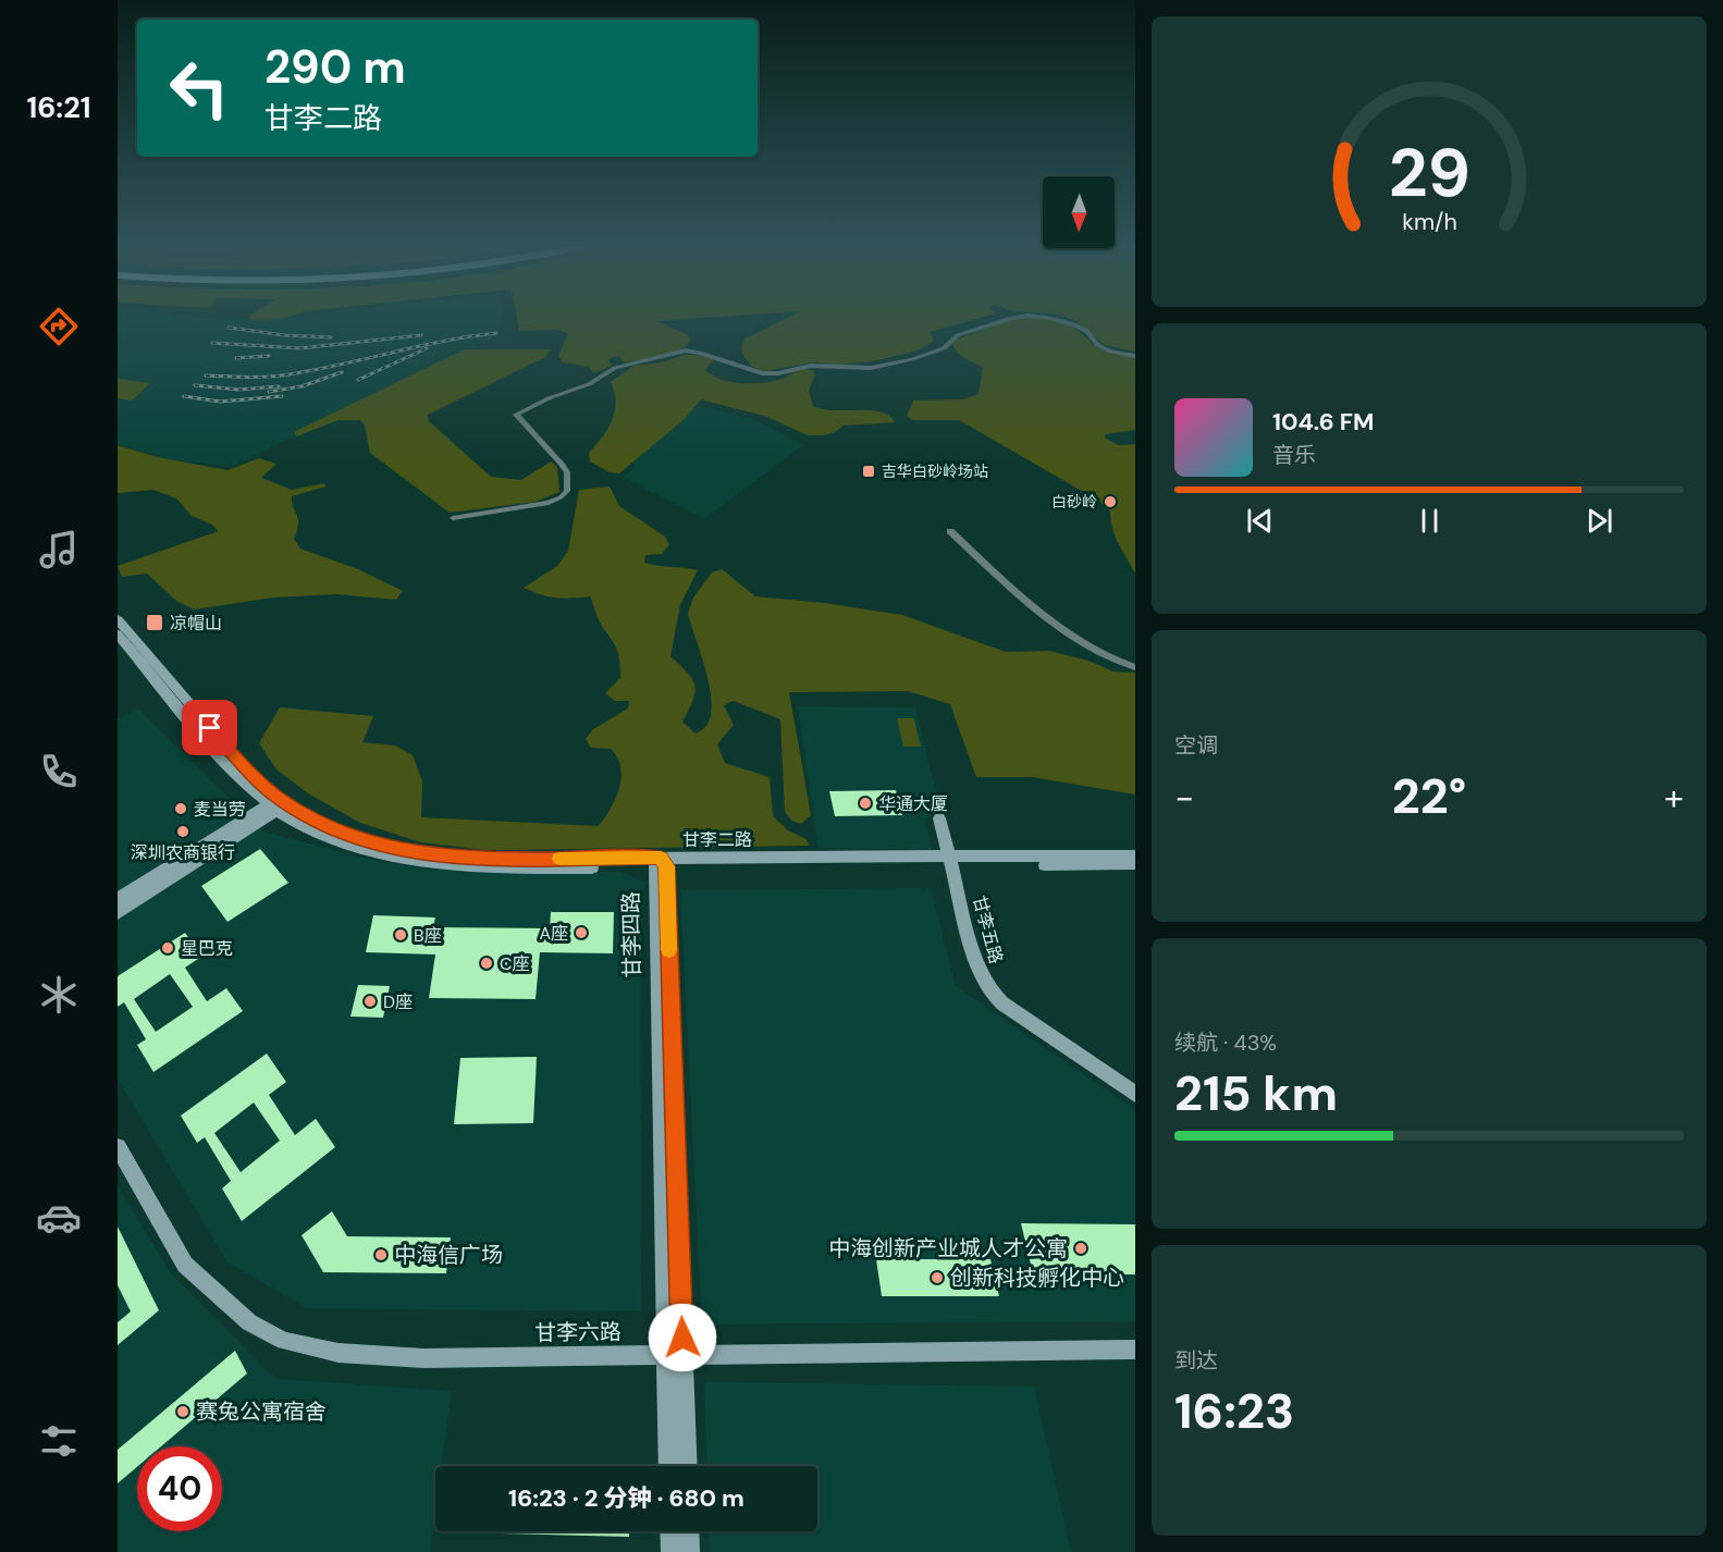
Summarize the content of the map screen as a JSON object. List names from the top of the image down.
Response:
{
  "streets": {
    "street": [
      "甘李二路",
      "甘李五路",
      "甘李四路",
      "甘李六路"
    ]
  },
  "crossings": [
    ["甘李二路", "甘李五路"],
    ["甘李二路", "甘李四路"],
    ["甘李四路", "甘李六路"]
  ],
  "places": {
    "transit": ["吉华白砂岭场站", "凉帽山"],
    "other": [
      "白砂岭",
      "华通大厦",
      "麦当劳",
      "深圳农商银行",
      "A座",
      "B座",
      "星巴克",
      "C座",
      "D座",
      "中海创新产业城人才公寓",
      "中海信广场",
      "创新科技孵化中心",
      "赛兔公寓宿舍"
    ]
  },
  "north": "bottom",
  "page": {
    "tabs": "16:21",
    "turn": ["290 m", "甘李二路"],
    "song": ["104.6 FM", "音乐"],
    "tile": [
      "空调",
      ["续航 · 43%", "215 km"],
      ["到达", "16:23"]
    ],
    "heat": ["−", "22°", "+"],
    "limit": "40",
    "trip": "16:23 · 2 分钟 · 680 m",
    "gauge": ["29", "km/h"]
  }
}
